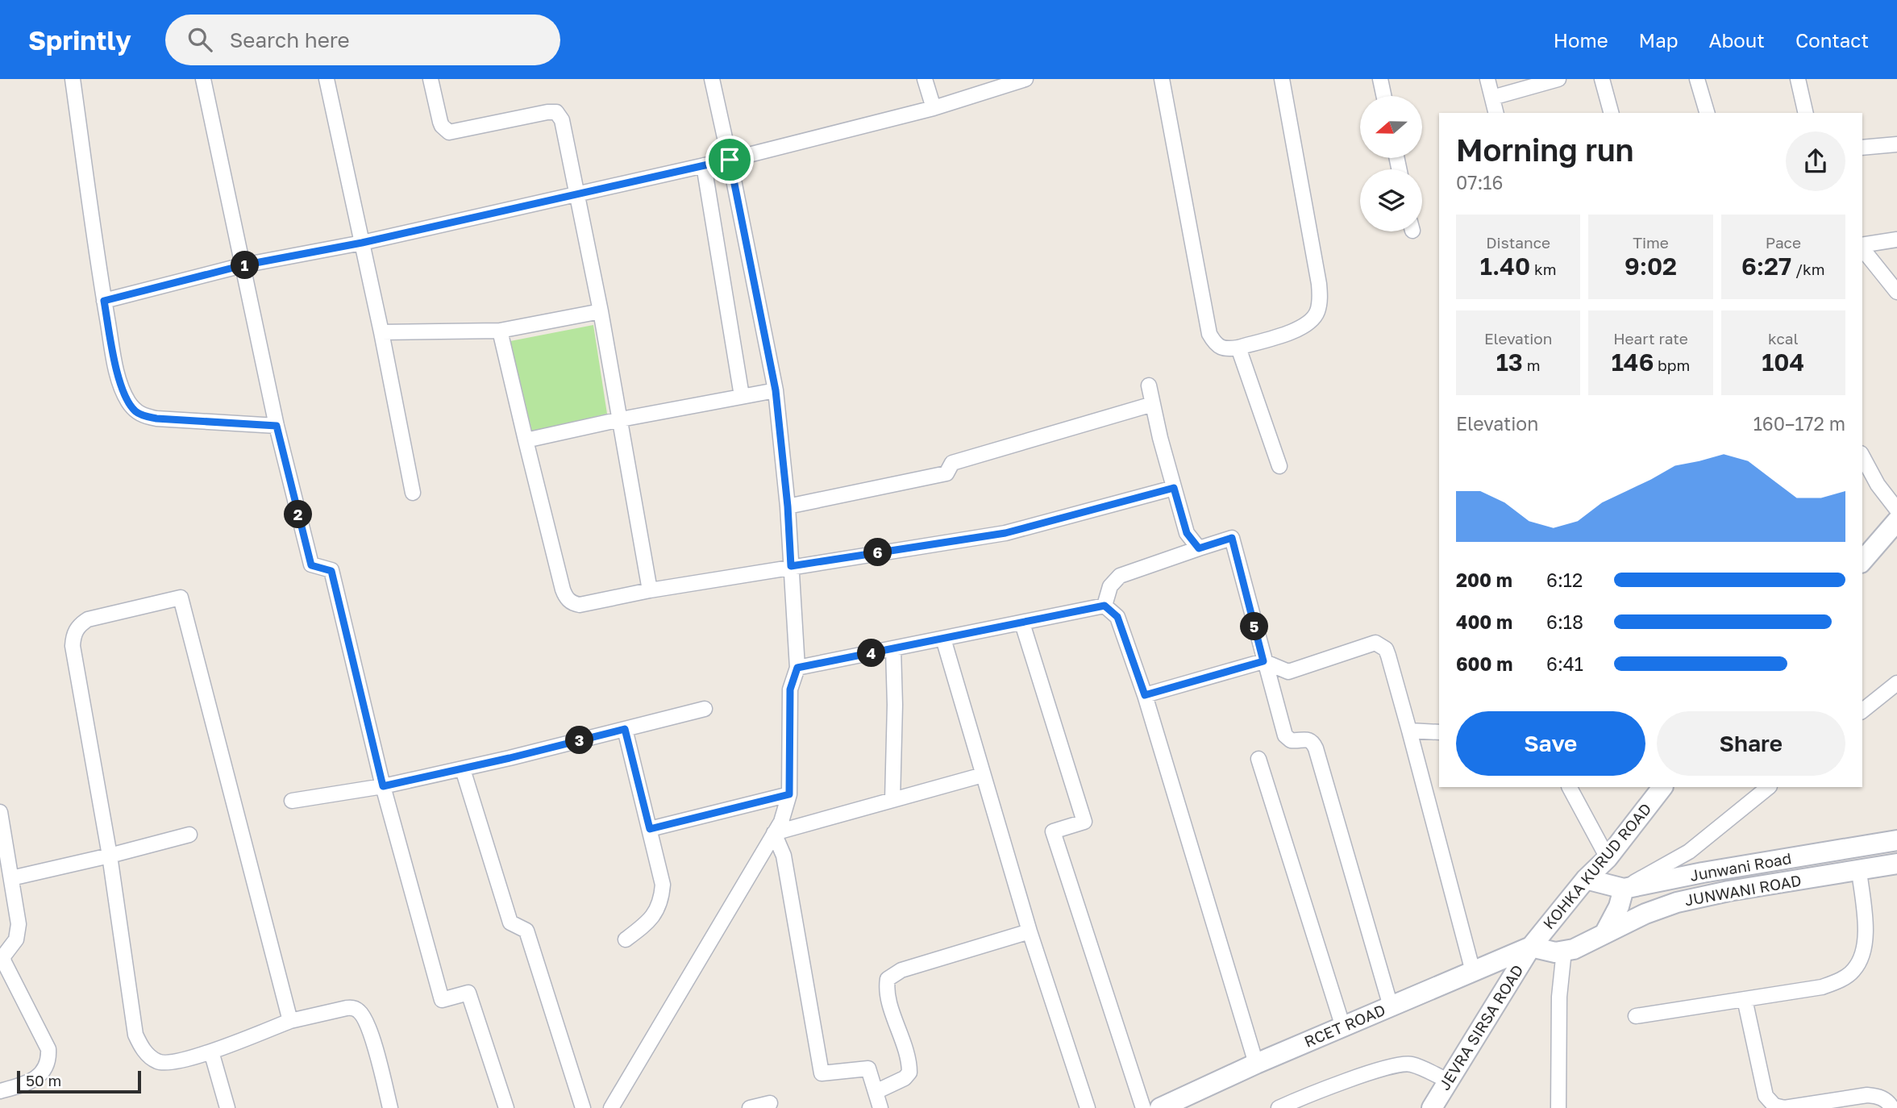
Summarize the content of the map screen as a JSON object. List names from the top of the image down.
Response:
{
  "streets": {
    "main road": [
      "KOHKA KURUD ROAD",
      "Junwani Road",
      "JUNWANI ROAD",
      "RCET ROAD",
      "JEVRA SIRSA ROAD"
    ]
  },
  "crossings": [
    ["KOHKA KURUD ROAD", "Junwani Road"],
    ["KOHKA KURUD ROAD", "JUNWANI ROAD"],
    ["KOHKA KURUD ROAD", "RCET ROAD"],
    ["KOHKA KURUD ROAD", "JEVRA SIRSA ROAD"],
    ["JUNWANI ROAD", "RCET ROAD"],
    ["JUNWANI ROAD", "JEVRA SIRSA ROAD"],
    ["RCET ROAD", "JEVRA SIRSA ROAD"]
  ],
  "scale_bar": "50 m",
  "north": "left",
  "page": {
    "header": "Sprintly",
    "search": "Search here",
    "nav": [
      "Home",
      "Map",
      "About",
      "Contact"
    ],
    "heading": ["Morning run", "07:16"],
    "stats": [
      ["Distance", "1.40 km"],
      ["Time", "9:02"],
      ["Pace", "6:27 /km"],
      ["Elevation", "13 m"],
      ["Heart rate", "146 bpm"],
      ["kcal", "104"]
    ],
    "pins": [
      "1",
      "2",
      "6",
      "5",
      "4",
      "3"
    ],
    "chart": ["Elevation", "160–172 m"],
    "list": [
      {
        "name": "200 m",
        "note": "6:12"
      },
      {
        "name": "400 m",
        "note": "6:18"
      },
      {
        "name": "600 m",
        "note": "6:41"
      }
    ],
    "buttons": ["Save", "Share"],
    "scale": "50 m"
  }
}
